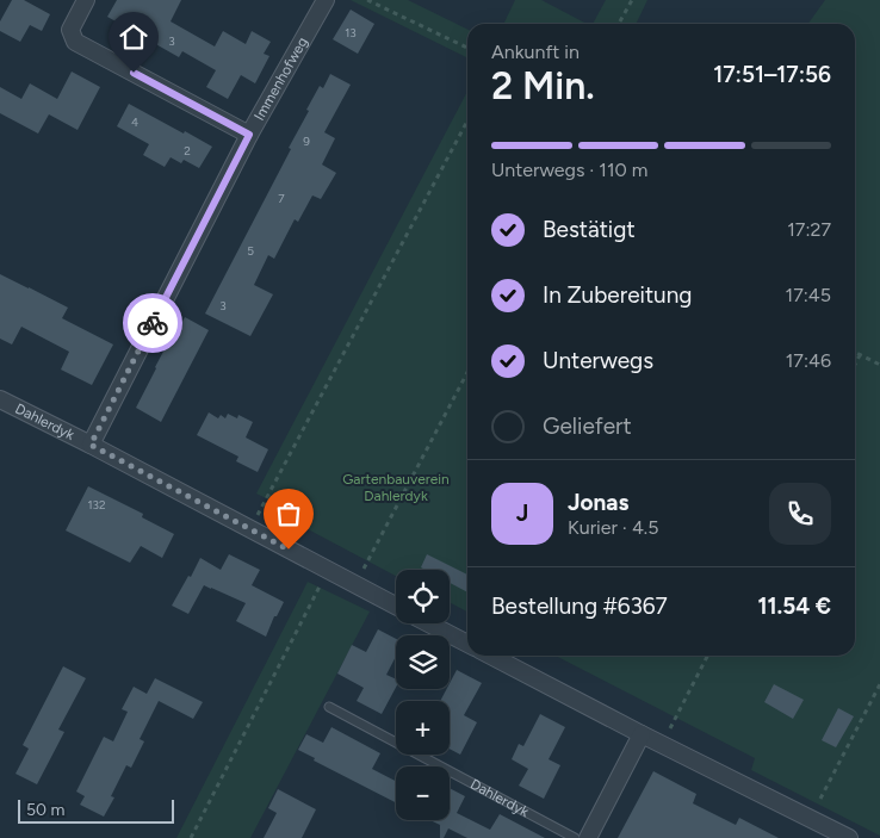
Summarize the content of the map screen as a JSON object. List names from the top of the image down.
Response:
{
  "streets": {
    "street": ["Immenhofweg", "Dahlerdyk"]
  },
  "crossings": [
    ["Immenhofweg", "Dahlerdyk"]
  ],
  "parks": ["Gartenbauverein Dahlerdyk"],
  "house_numbers": [
    "13",
    "3",
    "4",
    "9",
    "2",
    "7",
    "5",
    "3",
    "132"
  ],
  "scale_bar": "50 m",
  "page": {
    "heading": ["2 Min.", "Ankunft in", "17:51–17:56"],
    "panel": [
      "Jonas",
      "Kurier · 4.5",
      "Bestellung #6367",
      "11.54 €"
    ],
    "bar": "Unterwegs · 110 m",
    "list": [
      ["Bestätigt", "17:27"],
      ["In Zubereitung", "17:45"],
      ["Unterwegs", "17:46"],
      "Geliefert"
    ],
    "round": "J",
    "map_buttons": ["+", "−"],
    "scale": "50 m"
  }
}
